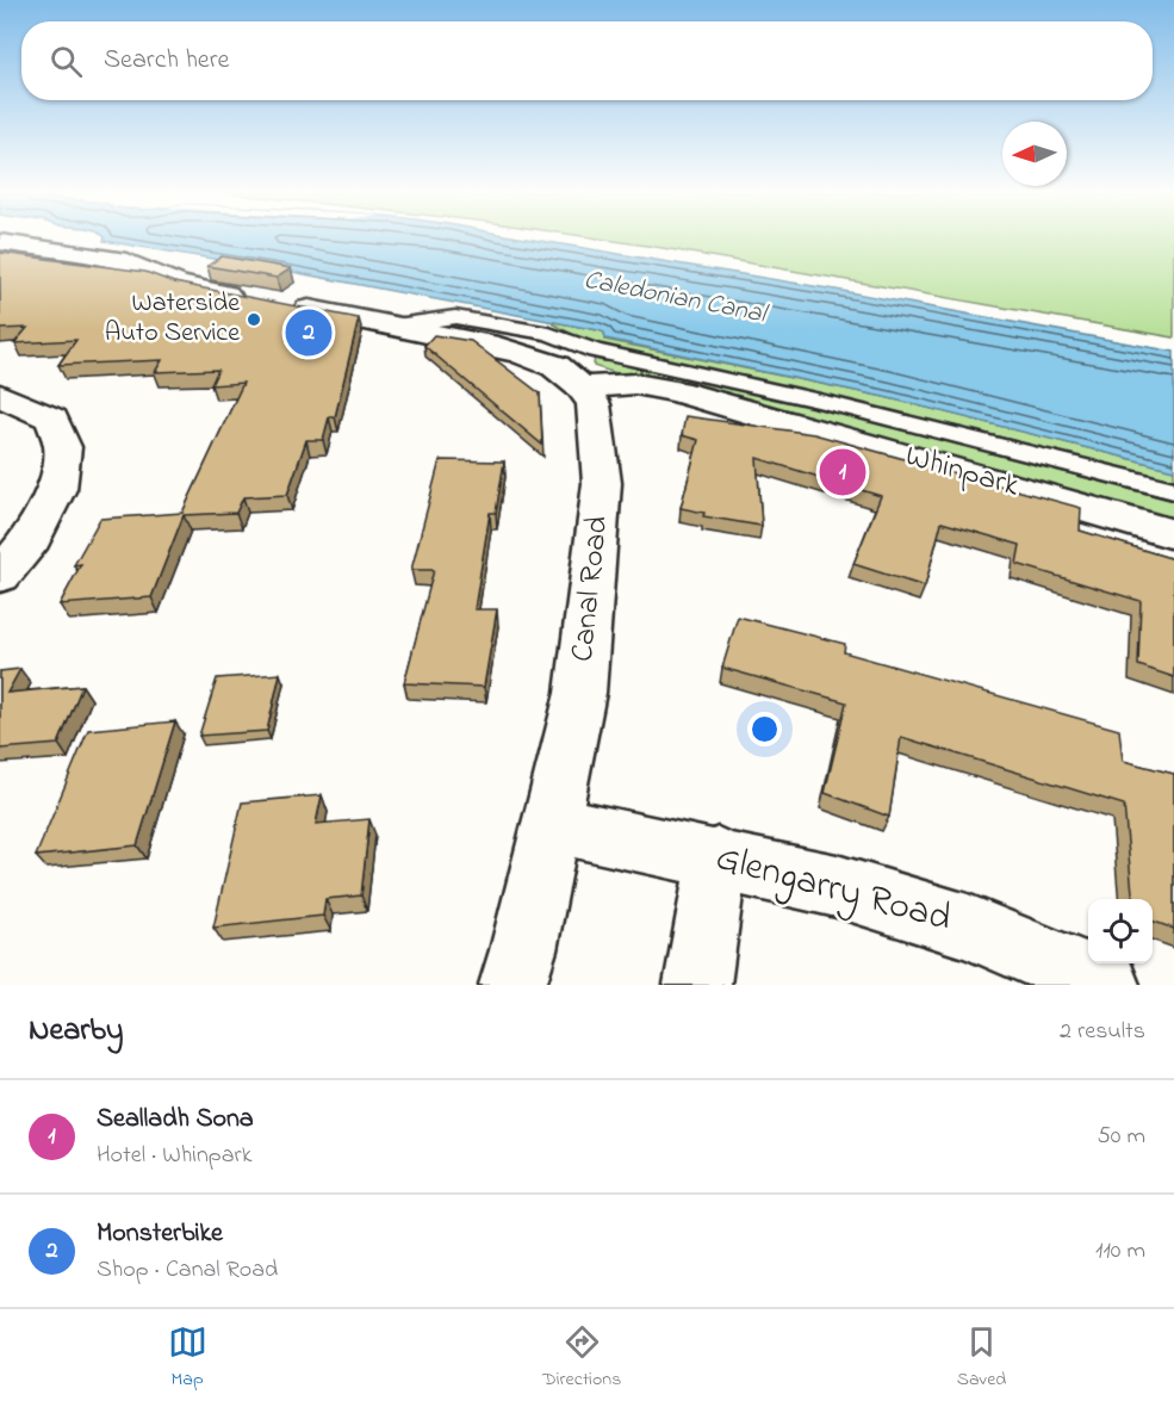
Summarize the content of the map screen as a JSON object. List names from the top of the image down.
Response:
{
  "streets": {
    "street": ["Whinpark", "Canal Road", "Glengarry Road"]
  },
  "crossings": [
    ["Whinpark", "Canal Road"],
    ["Canal Road", "Glengarry Road"]
  ],
  "water": ["Caledonian Canal"],
  "places": ["Waterside Auto Service"],
  "north": "left",
  "page": {
    "search": "Search here",
    "pins": ["2", "1"],
    "heading": ["Nearby", "2 results"],
    "list": [
      {
        "mark": "1",
        "name": "Sealladh Sona",
        "note": "Hotel · Whinpark",
        "value": "50 m"
      },
      {
        "mark": "2",
        "name": "Monsterbike",
        "note": "Shop · Canal Road",
        "value": "110 m"
      }
    ],
    "nav": ["Map", "Directions", "Saved"]
  }
}
